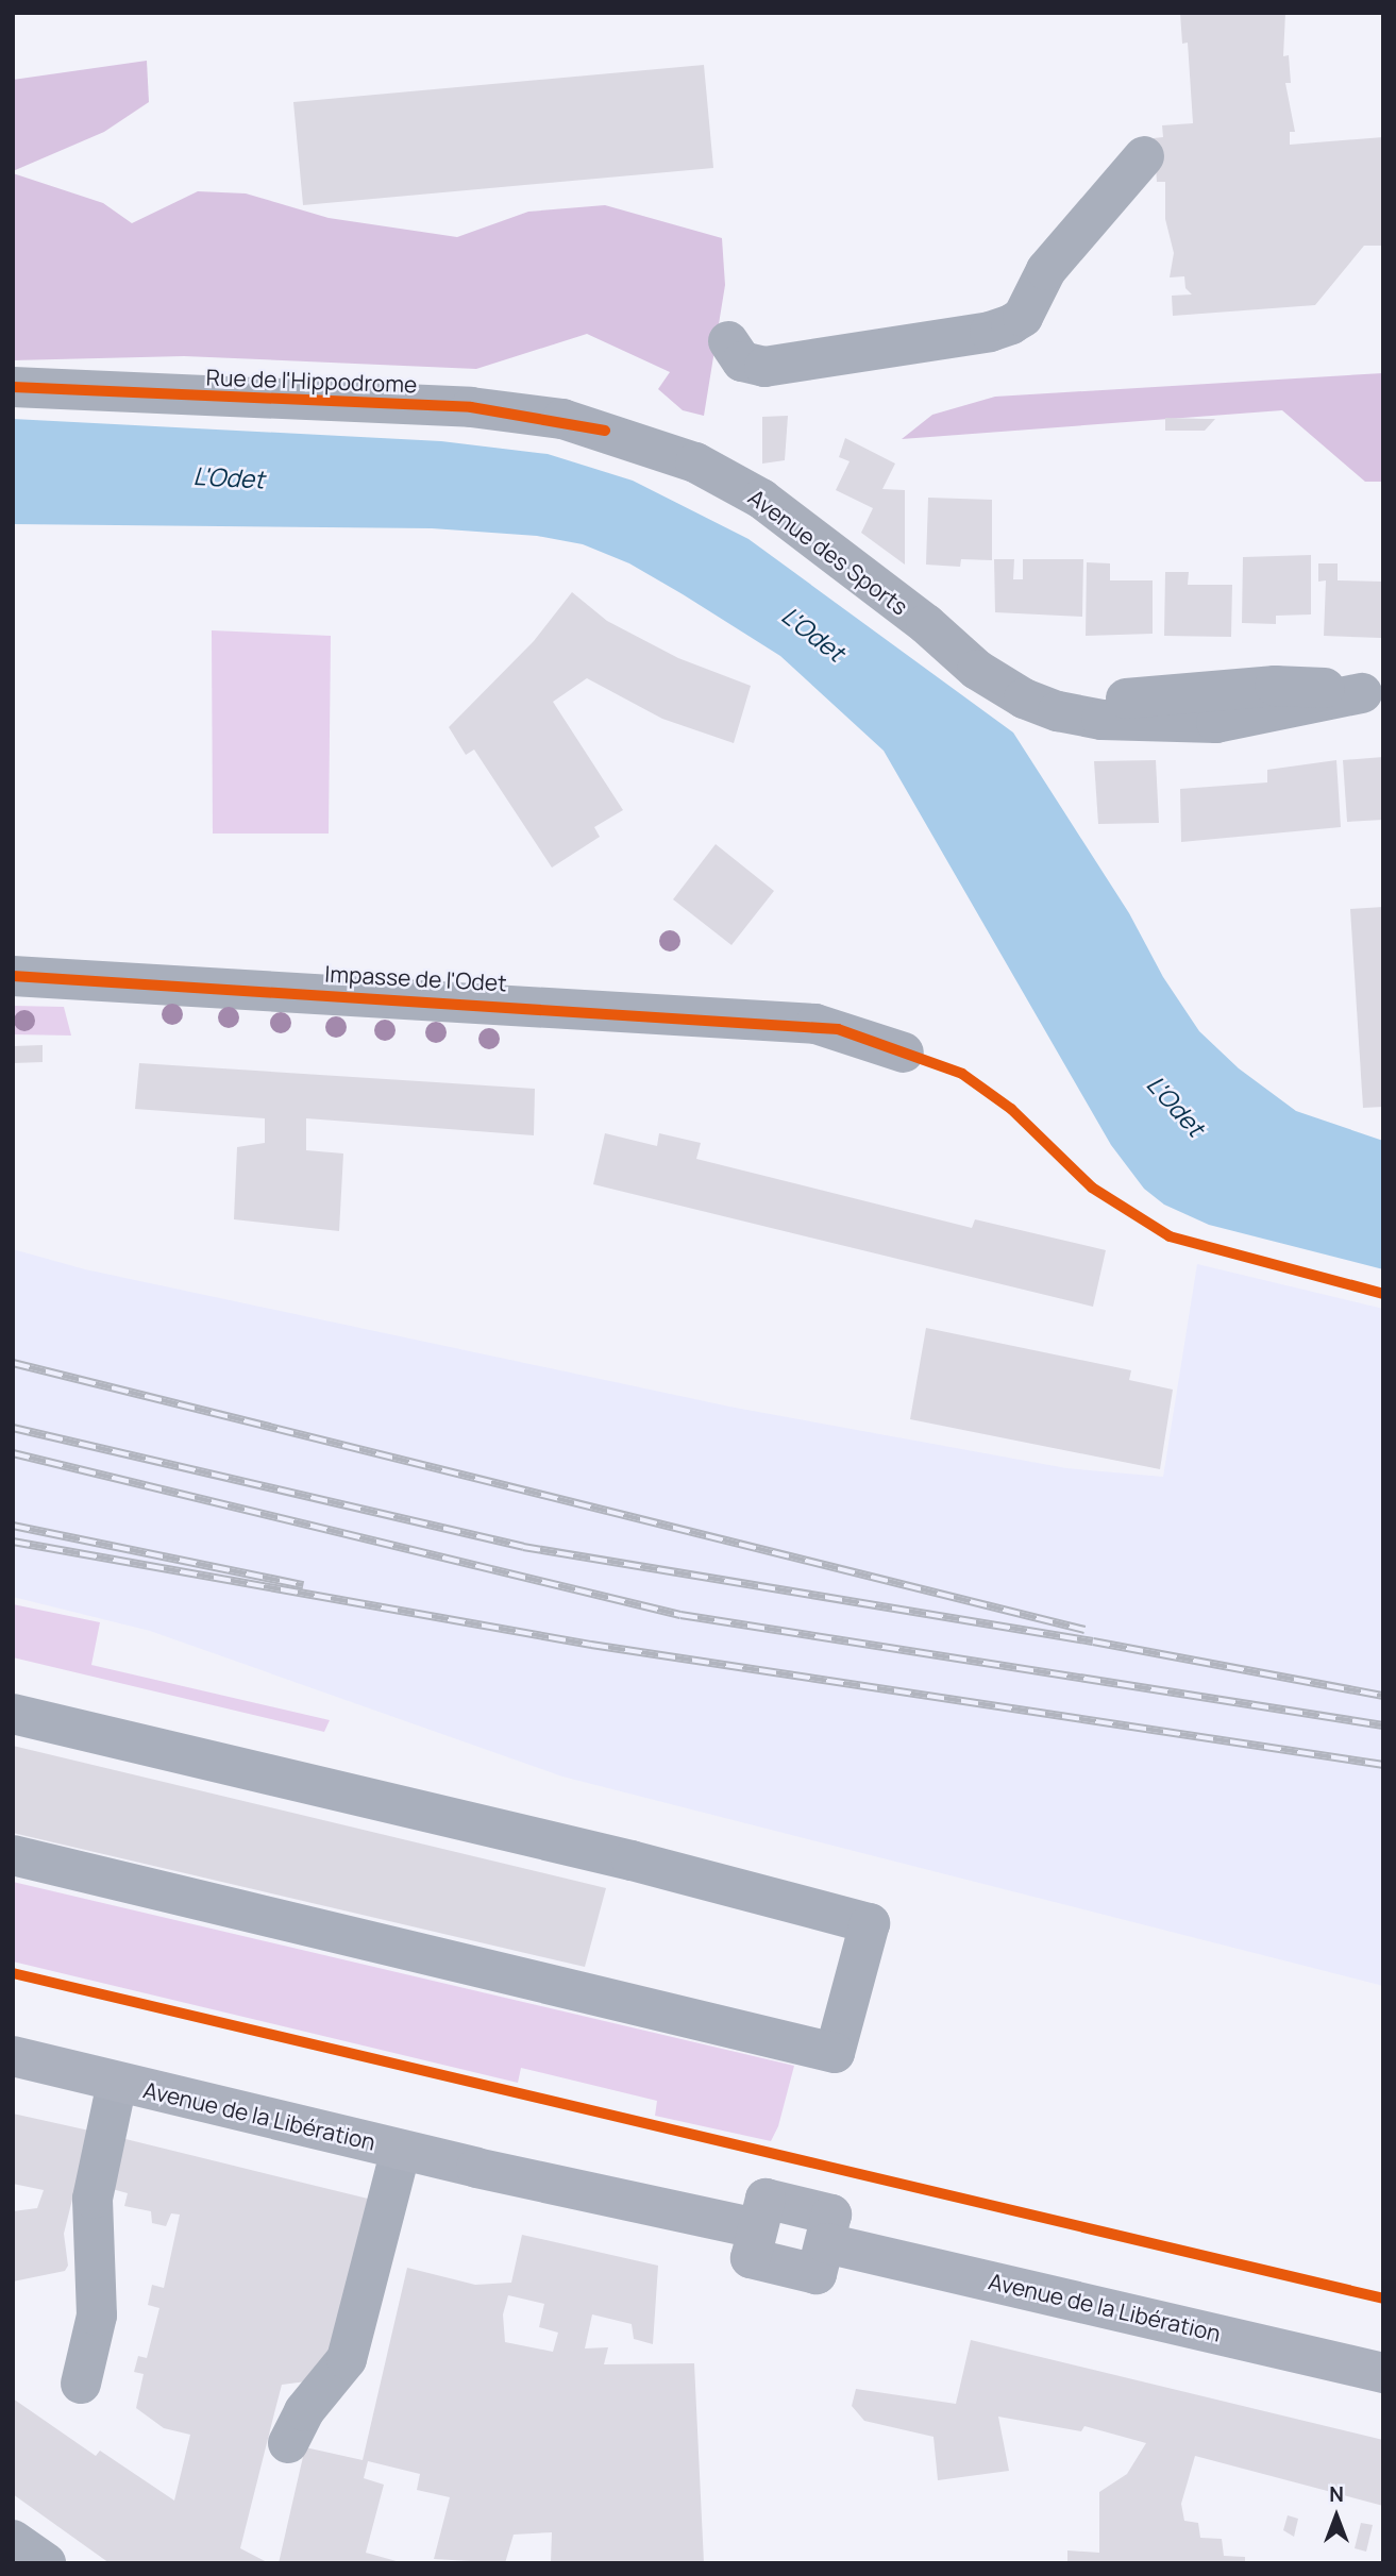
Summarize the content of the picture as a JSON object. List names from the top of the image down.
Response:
{
  "streets": {
    "main road": ["Avenue de la Libération"],
    "street": ["Rue de l'Hippodrome", "Avenue des Sports", "Impasse de l'Odet"]
  },
  "crossings": [
    ["Rue de l'Hippodrome", "Avenue des Sports"]
  ],
  "water": ["L'Odet"],
  "north": "top"
}
